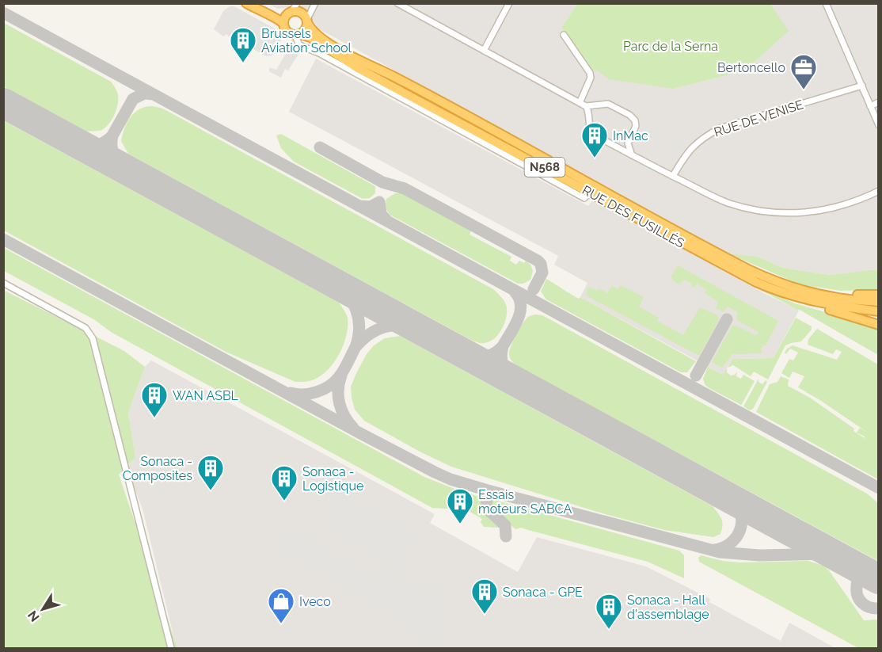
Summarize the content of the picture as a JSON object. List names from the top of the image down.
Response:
{
  "streets": {
    "highway": ["N568", "RUE DES FUSILLÉS"],
    "street": ["RUE DE VENISE"]
  },
  "crossings": [
    ["N568", "RUE DES FUSILLÉS"]
  ],
  "parks": ["Parc de la Serna"],
  "places": {
    "building": [
      "Brussels Aviation School",
      "InMac",
      "WAN ASBL",
      "Sonaca - Composites",
      "Sonaca - Logistique",
      "Essais moteurs SABCA",
      "Sonaca - GPE",
      "Sonaca - Hall d'assemblage"
    ],
    "office": ["Bertoncello"],
    "shop": ["Iveco"]
  },
  "north": "bottom left"
}
